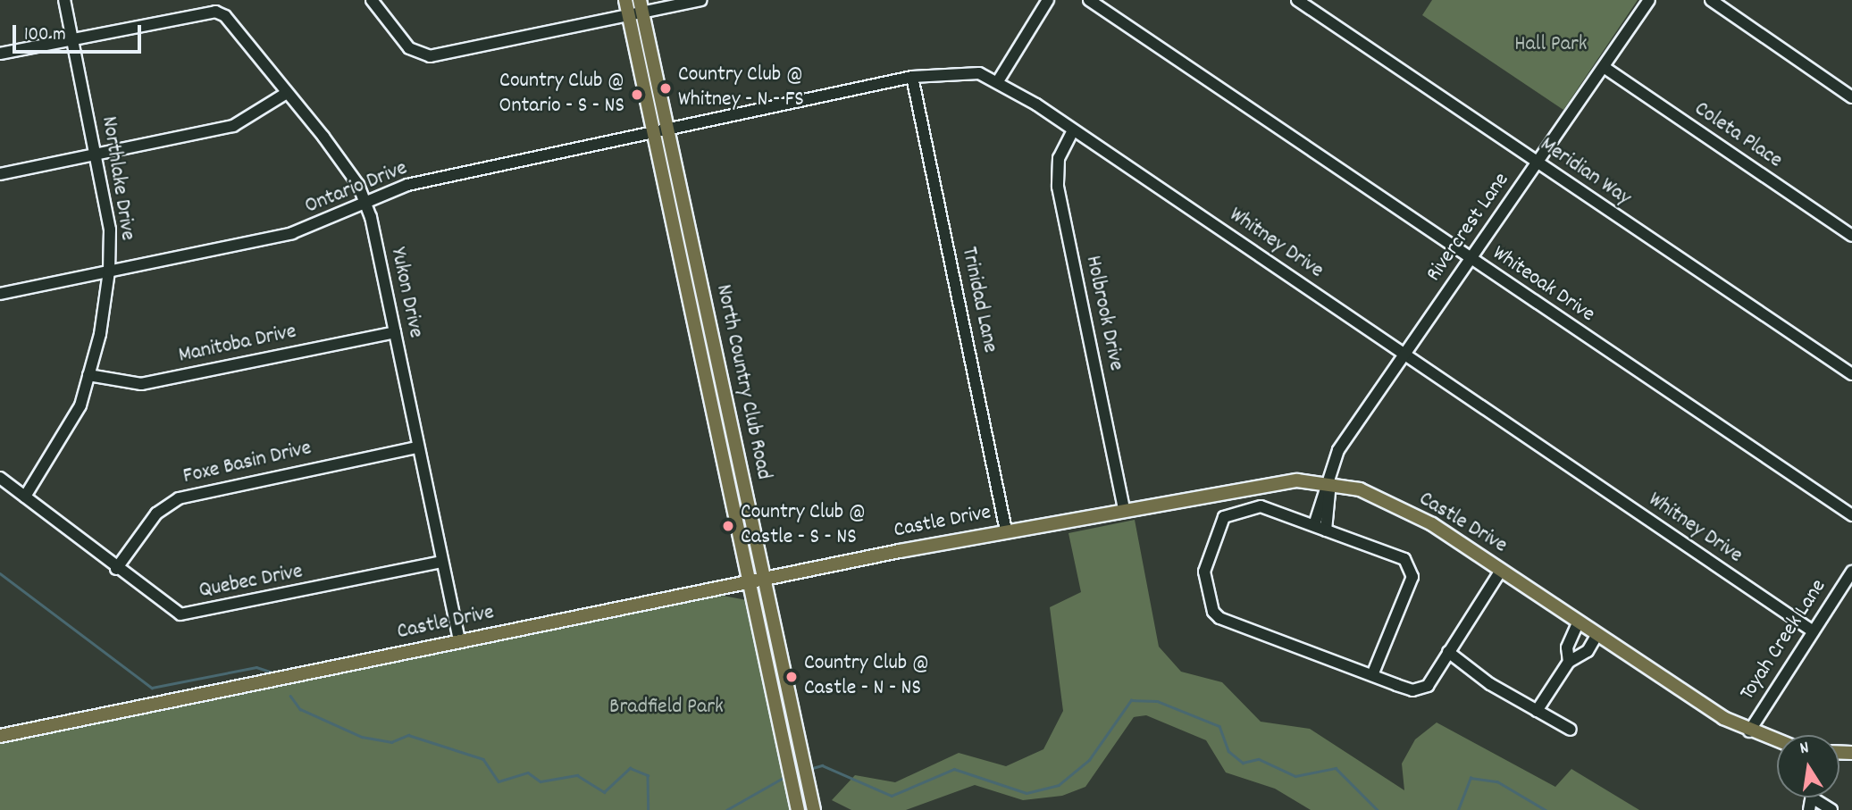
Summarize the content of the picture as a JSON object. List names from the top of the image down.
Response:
{
  "streets": {
    "main road": ["North Country Club Road", "Castle Drive"],
    "street": [
      "Coleta Place",
      "Meridian Way",
      "Northlake Drive",
      "Ontario Drive",
      "Rivercrest Lane",
      "Whitney Drive",
      "Whiteoak Drive",
      "Yukon Drive",
      "Trinidad Lane",
      "Holbrook Drive",
      "Manitoba Drive",
      "Foxe Basin Drive",
      "Quebec Drive",
      "Toyah Creek Lane"
    ]
  },
  "crossings": [
    ["Coleta Place", "Rivercrest Lane"],
    ["Meridian Way", "Rivercrest Lane"],
    ["Northlake Drive", "Ontario Drive"],
    ["Northlake Drive", "Yukon Drive"],
    ["Northlake Drive", "Manitoba Drive"],
    ["Northlake Drive", "Quebec Drive"],
    ["Ontario Drive", "Whitney Drive"],
    ["Ontario Drive", "Yukon Drive"],
    ["Ontario Drive", "North Country Club Road"],
    ["Rivercrest Lane", "Whitney Drive"],
    ["Rivercrest Lane", "Whiteoak Drive"],
    ["Rivercrest Lane", "Castle Drive"],
    ["Whitney Drive", "Trinidad Lane"],
    ["Whitney Drive", "Holbrook Drive"],
    ["Whitney Drive", "North Country Club Road"],
    ["Whitney Drive", "Toyah Creek Lane"],
    ["Yukon Drive", "Manitoba Drive"],
    ["Yukon Drive", "Foxe Basin Drive"],
    ["Yukon Drive", "Castle Drive"],
    ["Yukon Drive", "Quebec Drive"],
    ["Trinidad Lane", "Castle Drive"],
    ["Holbrook Drive", "Castle Drive"],
    ["North Country Club Road", "Castle Drive"],
    ["Foxe Basin Drive", "Quebec Drive"],
    ["Castle Drive", "Toyah Creek Lane"]
  ],
  "parks": ["Hall Park", "Bradfield Park"],
  "places": [
    "Country Club @ Whitney - N - FS",
    "Country Club @ Ontario - S - NS",
    "Country Club @ Castle - S - NS",
    "Country Club @ Castle - N - NS"
  ],
  "scale_bar": "100 m",
  "north": "top"
}
